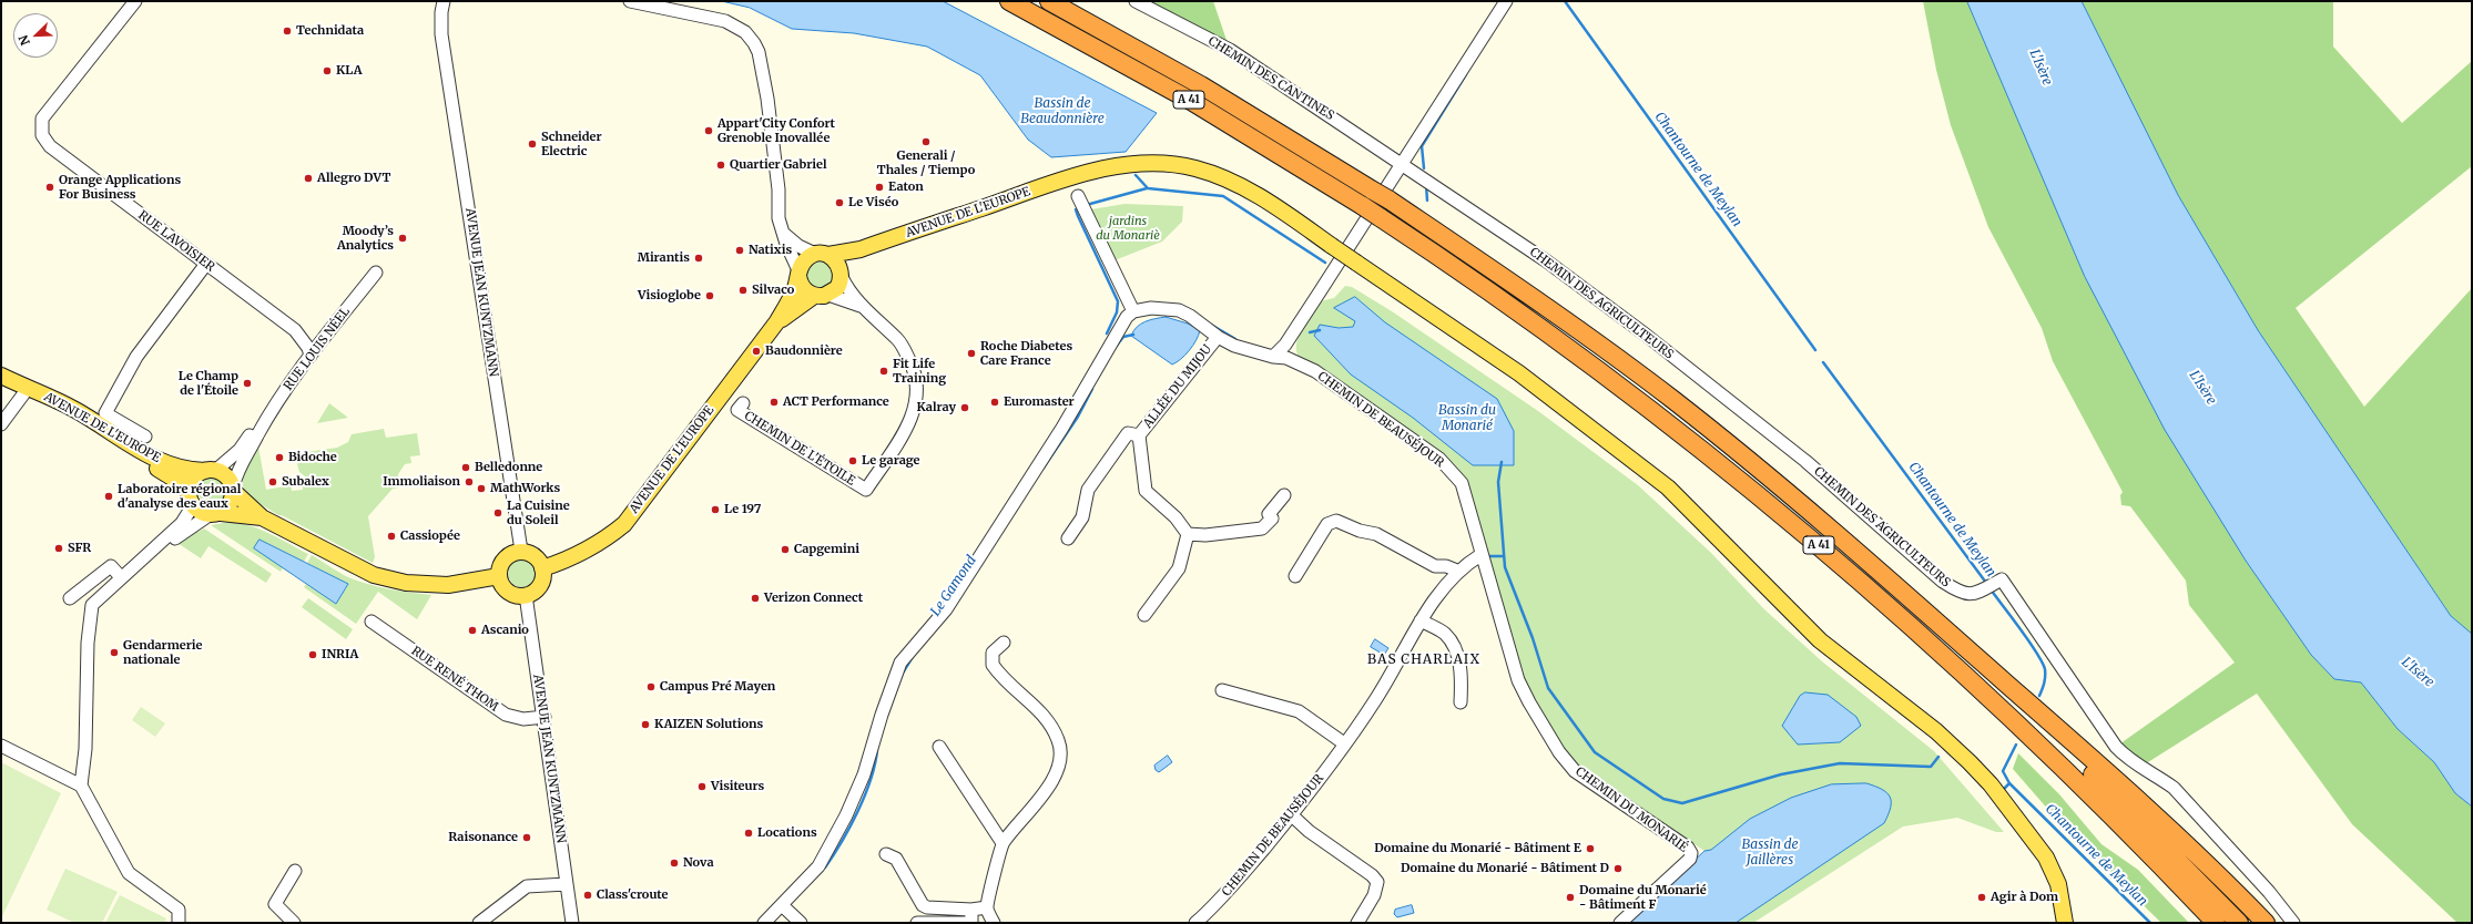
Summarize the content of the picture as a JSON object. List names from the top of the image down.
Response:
{
  "streets": {
    "highway": ["A 41"],
    "main road": ["AVENUE DE L'EUROPE"],
    "street": [
      "CHEMIN DES CANTINES",
      "RUE LAVOISIER",
      "AVENUE JEAN KUNTZMANN",
      "CHEMIN DES AGRICULTEURS",
      "RUE LOUIS NÉEL",
      "ALLÉE DU MIJOU",
      "CHEMIN DE BEAUSÉJOUR",
      "CHEMIN DE L'ÉTOILE",
      "RUE RENÉ THOM",
      "CHEMIN DU MONARIÉ"
    ]
  },
  "crossings": [
    ["CHEMIN DES CANTINES", "CHEMIN DES AGRICULTEURS"],
    ["AVENUE DE L'EUROPE", "AVENUE JEAN KUNTZMANN"],
    ["AVENUE DE L'EUROPE", "RUE LOUIS NÉEL"],
    ["AVENUE DE L'EUROPE", "CHEMIN DE L'ÉTOILE"],
    ["RUE LAVOISIER", "RUE LOUIS NÉEL"],
    ["AVENUE JEAN KUNTZMANN", "RUE RENÉ THOM"],
    ["ALLÉE DU MIJOU", "CHEMIN DE BEAUSÉJOUR"],
    ["CHEMIN DE BEAUSÉJOUR", "CHEMIN DU MONARIÉ"]
  ],
  "districts": ["BAS CHARLAIX"],
  "water": [
    "L'Isère",
    "Bassin de Beaudonnière",
    "Chantourne de Meylan",
    "Bassin du Monarié",
    "Le Gamond",
    "Bassin de Jaillères"
  ],
  "parks": ["jardins du Monariè"],
  "places": [
    "Technidata",
    "KLA",
    "Appart'City Confort Grenoble Inovallée",
    "Generali / Thales / Tiempo",
    "Schneider Electric",
    "Quartier Gabriel",
    "Allegro DVT",
    "Orange Applications For Business",
    "Eaton",
    "Le Viséo",
    "Moody’s Analytics",
    "Natixis",
    "Mirantis",
    "Silvaco",
    "Visioglobe",
    "Baudonnière",
    "Roche Diabetes Care France",
    "Fit Life Training",
    "Le Champ de l'Étoile",
    "ACT Performance",
    "Euromaster",
    "Kalray",
    "Bidoche",
    "Le garage",
    "Belledonne",
    "Subalex",
    "Immoliaison",
    "MathWorks",
    "Laboratoire régional d'analyse des eaux",
    "Le 197",
    "La Cuisine du Soleil",
    "Cassiopée",
    "SFR",
    "Capgemini",
    "Verizon Connect",
    "Ascanio",
    "Gendarmerie nationale",
    "INRIA",
    "Campus Pré Mayen",
    "KAIZEN Solutions",
    "Visiteurs",
    "Locations",
    "Raisonance",
    "Domaine du Monarié - Bâtiment E",
    "Nova",
    "Domaine du Monarié - Bâtiment D",
    "Class'croute",
    "Domaine du Monarié - Bâtiment F",
    "Agir à Dom"
  ],
  "north": "bottom left"
}
